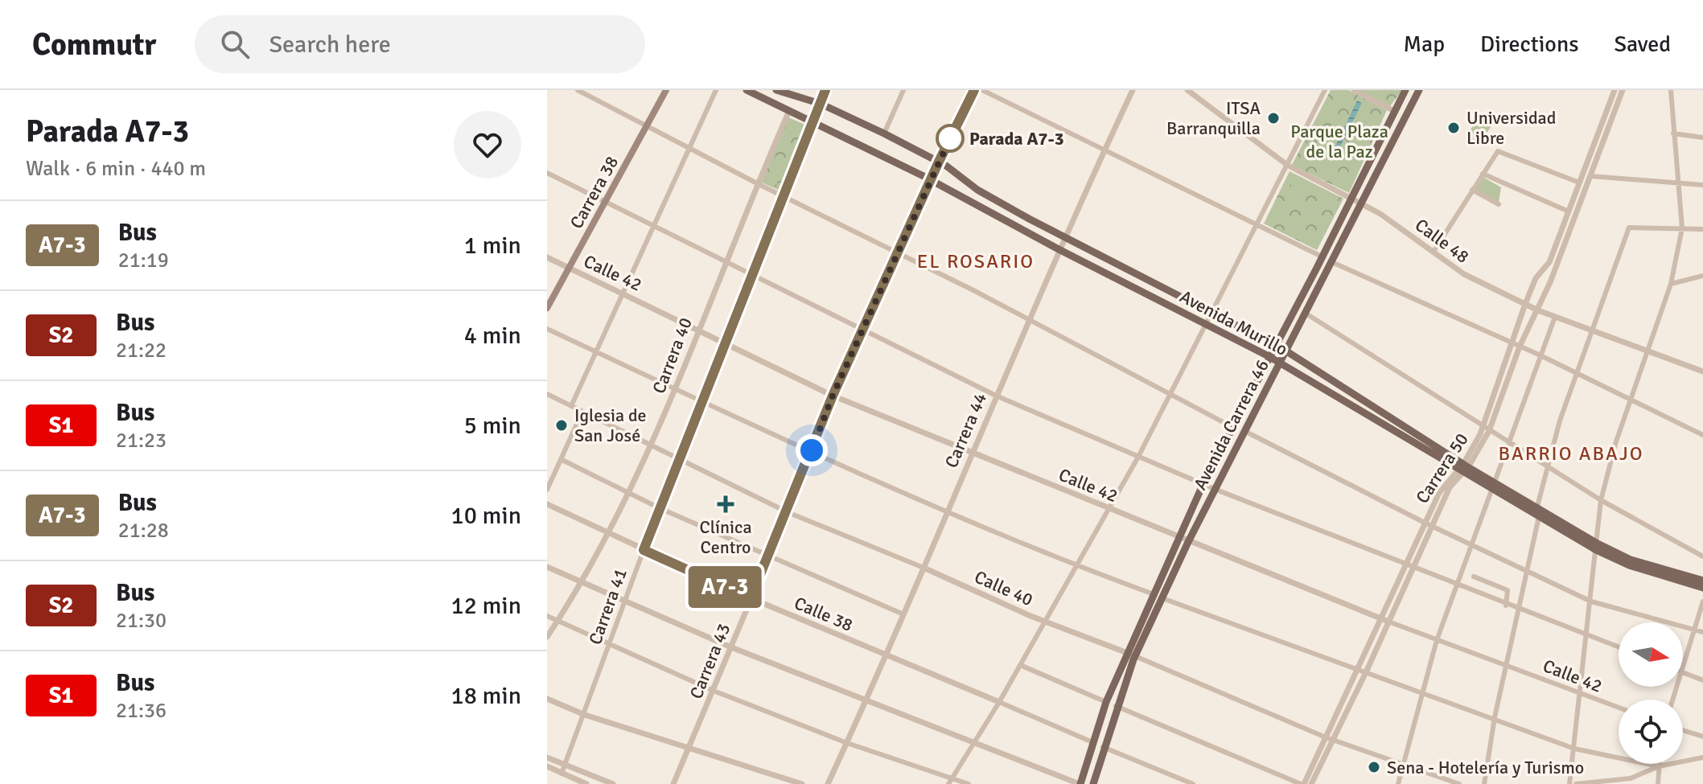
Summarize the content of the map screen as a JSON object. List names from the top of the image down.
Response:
{
  "streets": {
    "main road": ["Carrera 38", "Avenida Murillo", "Avenida Carrera 46"],
    "street": [
      "Calle 48",
      "Calle 42",
      "Carrera 40",
      "Carrera 44",
      "Carrera 50",
      "Calle 40",
      "Carrera 41",
      "Calle 38",
      "Carrera 43"
    ]
  },
  "crossings": [
    ["Carrera 38", "Calle 42"],
    ["Calle 48", "Carrera 50"],
    ["Calle 42", "Carrera 40"],
    ["Calle 42", "Avenida Carrera 46"],
    ["Calle 42", "Carrera 44"],
    ["Calle 42", "Carrera 50"],
    ["Calle 42", "Carrera 41"],
    ["Calle 42", "Carrera 43"],
    ["Avenida Murillo", "Carrera 40"],
    ["Avenida Murillo", "Avenida Carrera 46"],
    ["Avenida Murillo", "Carrera 44"],
    ["Avenida Murillo", "Carrera 50"],
    ["Avenida Murillo", "Carrera 41"],
    ["Avenida Murillo", "Carrera 43"],
    ["Carrera 40", "Calle 40"],
    ["Carrera 40", "Calle 38"],
    ["Avenida Carrera 46", "Calle 40"],
    ["Avenida Carrera 46", "Calle 38"],
    ["Carrera 44", "Calle 40"],
    ["Carrera 44", "Calle 38"],
    ["Carrera 50", "Calle 40"],
    ["Calle 40", "Carrera 41"],
    ["Calle 40", "Carrera 43"],
    ["Carrera 41", "Calle 38"],
    ["Calle 38", "Carrera 43"]
  ],
  "districts": ["EL ROSARIO", "BARRIO ABAJO"],
  "parks": ["Parque Plaza de la Paz"],
  "places": {
    "other": [
      "ITSA Barranquilla",
      "Universidad Libre",
      "Parada A7-3",
      "Iglesia de San José",
      "Sena - Hotelería y Turismo"
    ],
    "health": ["Clínica Centro"]
  },
  "lines": ["bus line A7-3"],
  "north": "right",
  "page": {
    "header": "Commutr",
    "search": "Search here",
    "nav": ["Map", "Directions", "Saved"],
    "heading": ["Parada A7-3", "Walk · 6 min · 440 m"],
    "on_map": "A7-3",
    "list": [
      {
        "mark": "A7-3",
        "name": "Bus",
        "note": "21:19",
        "value": "1 min"
      },
      {
        "mark": "S2",
        "name": "Bus",
        "note": "21:22",
        "value": "4 min"
      },
      {
        "mark": "S1",
        "name": "Bus",
        "note": "21:23",
        "value": "5 min"
      },
      {
        "mark": "A7-3",
        "name": "Bus",
        "note": "21:28",
        "value": "10 min"
      },
      {
        "mark": "S2",
        "name": "Bus",
        "note": "21:30",
        "value": "12 min"
      },
      {
        "mark": "S1",
        "name": "Bus",
        "note": "21:36",
        "value": "18 min"
      }
    ]
  }
}
